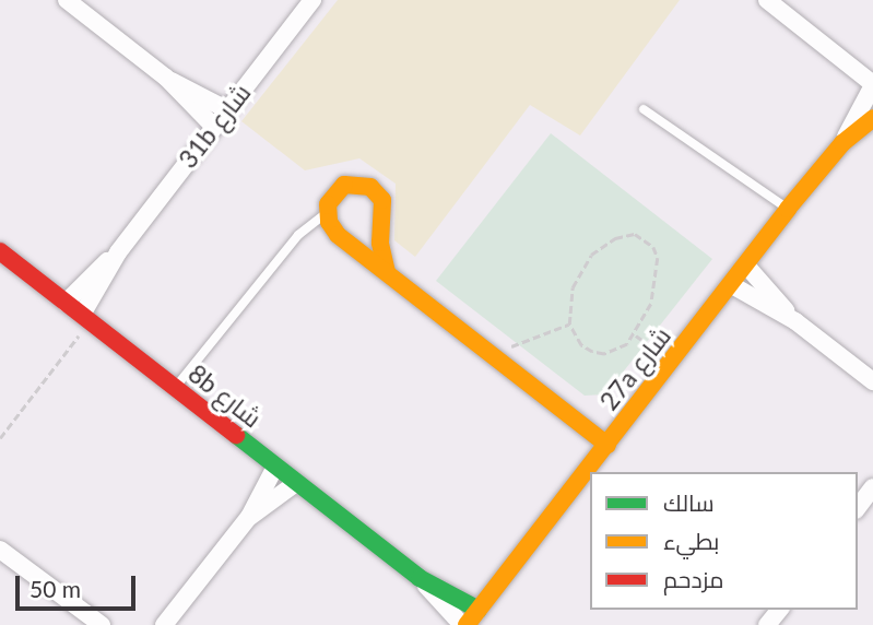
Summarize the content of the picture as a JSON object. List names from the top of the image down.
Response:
{
  "streets": {
    "street": ["31b شارع", "27a شارع", "8b شارع"]
  },
  "crossings": [
    ["31b شارع", "8b شارع"],
    ["27a شارع", "8b شارع"]
  ],
  "legend": ["سالك", "بطيء", "مزدحم"],
  "scale_bar": "50 m"
}
